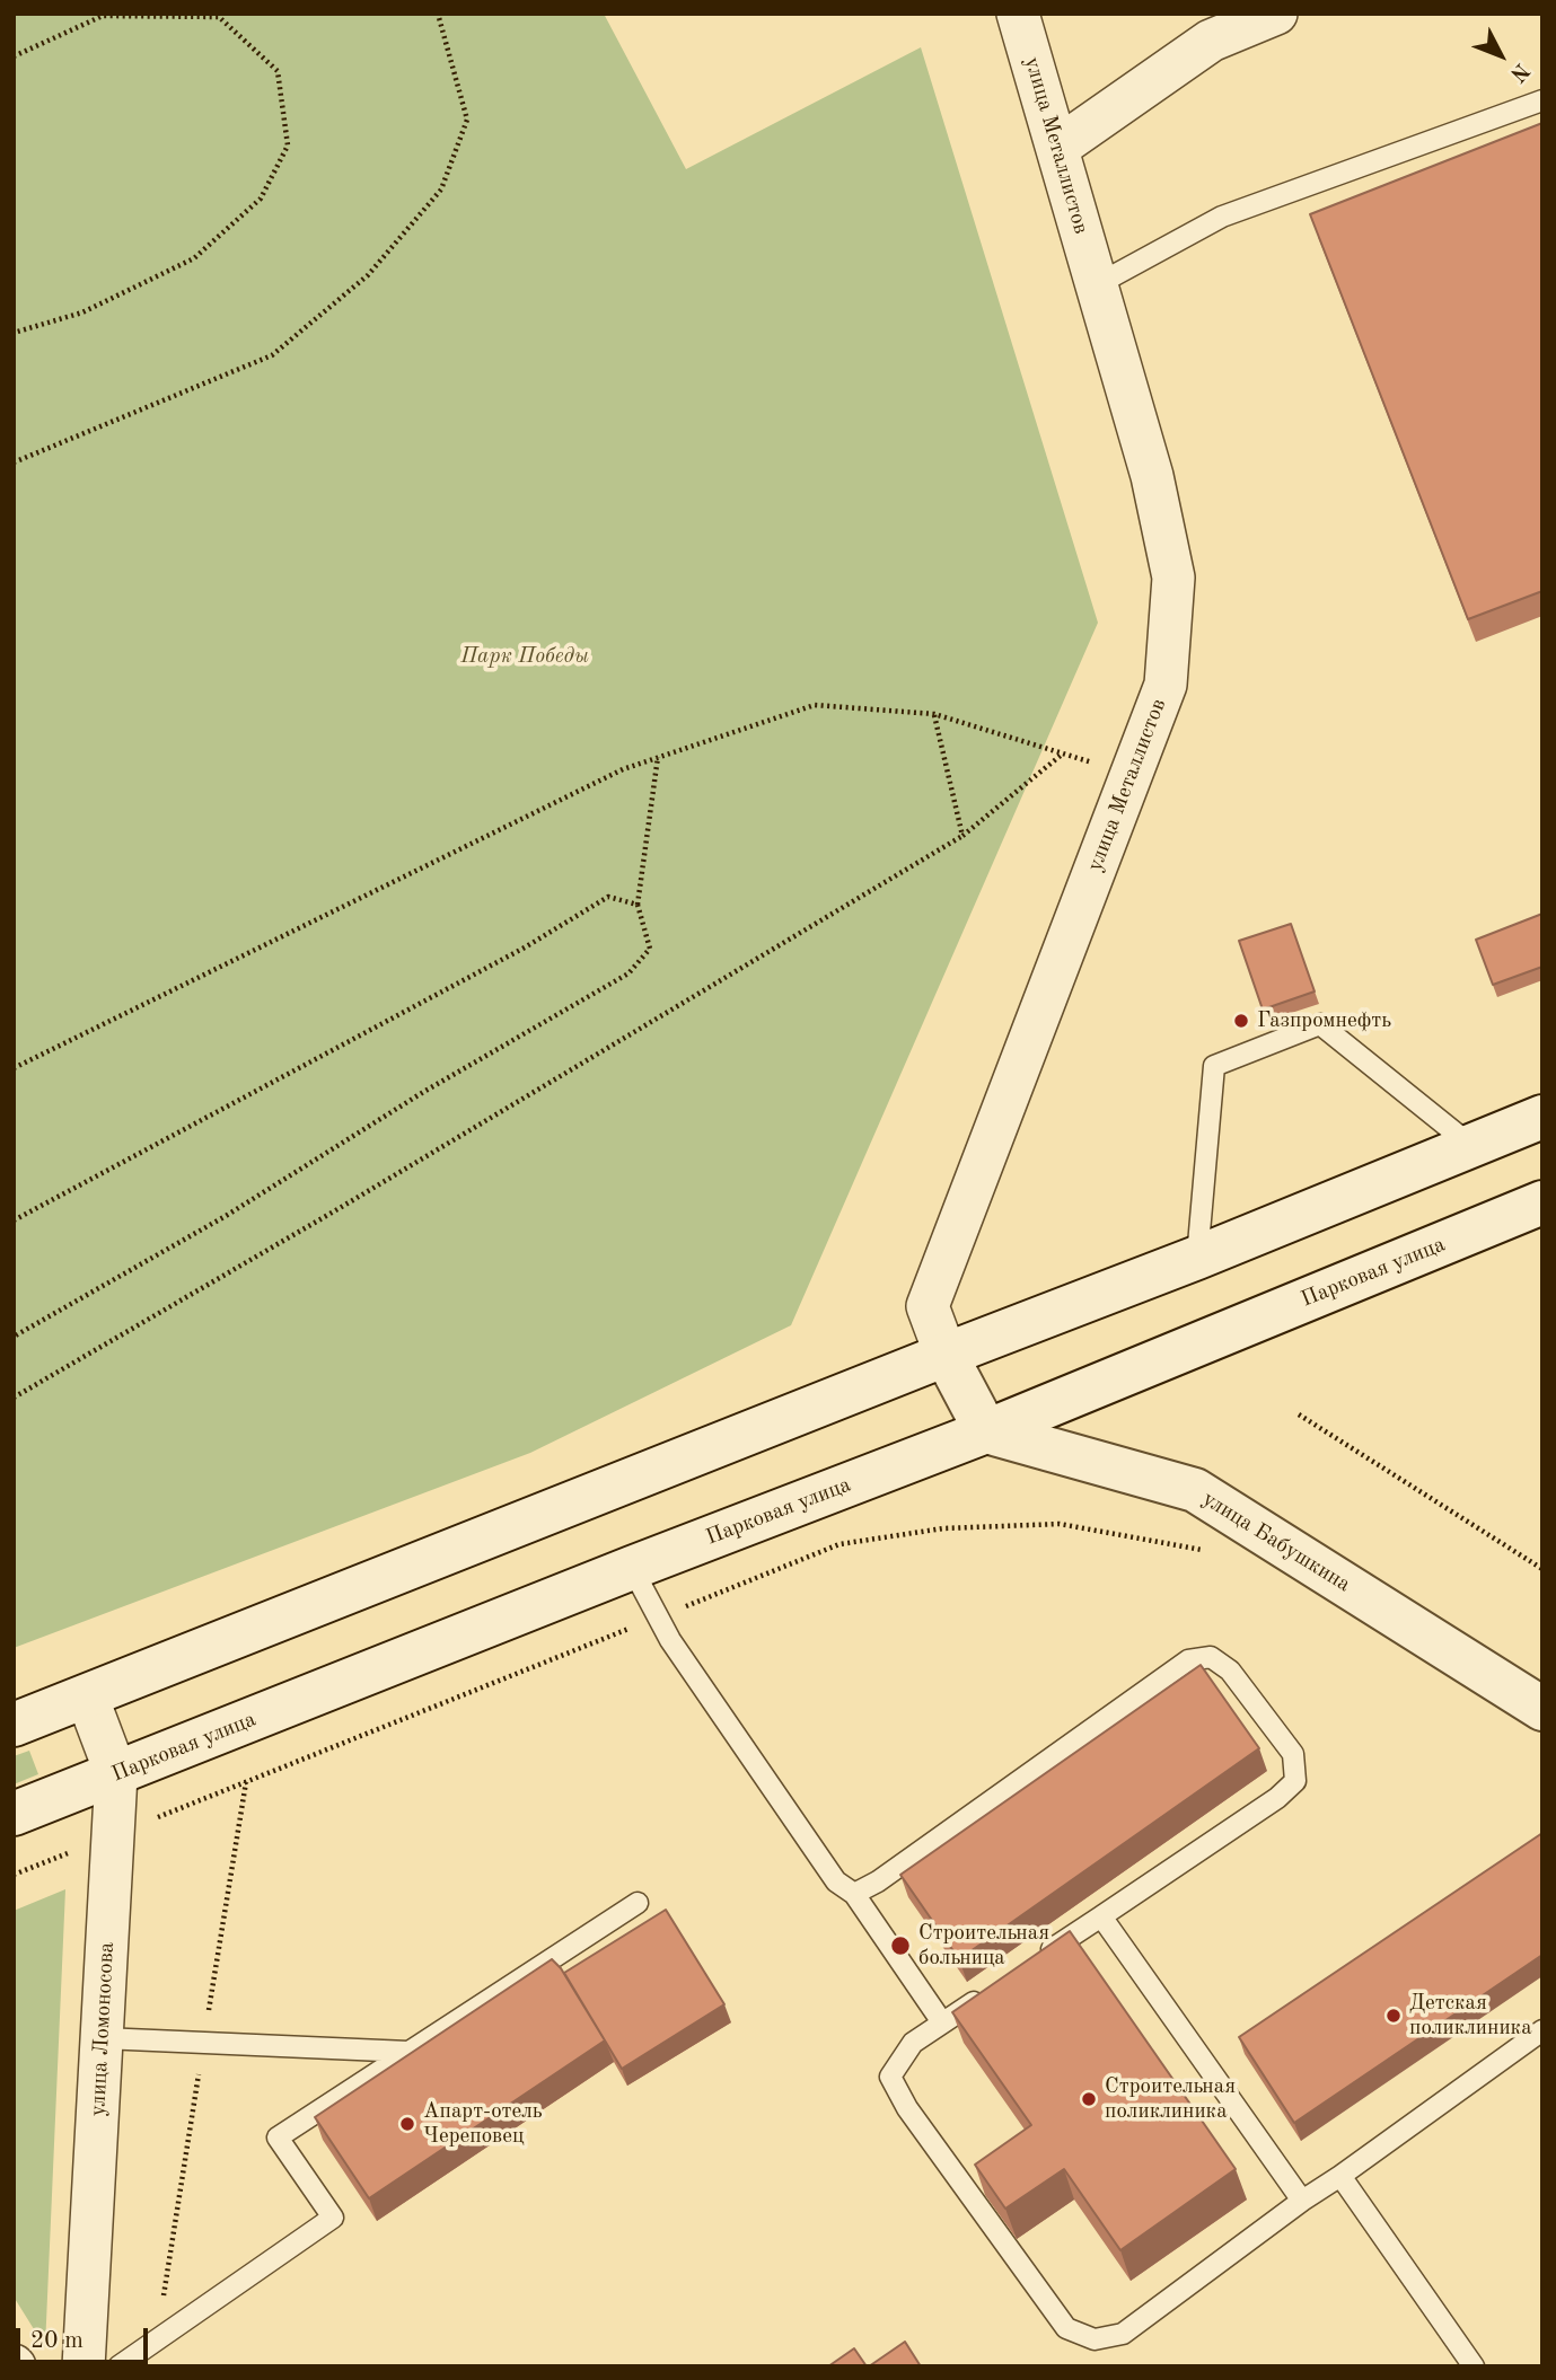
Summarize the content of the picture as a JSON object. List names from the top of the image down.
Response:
{
  "streets": {
    "main road": ["Парковая улица", "улица Бабушкина"],
    "street": ["улица Металлистов", "улица Ломоносова"]
  },
  "crossings": [
    ["Парковая улица", "улица Бабушкина"],
    ["Парковая улица", "улица Ломоносова"]
  ],
  "parks": ["Парк Победы"],
  "places": [
    "Газпромнефть",
    "Строительная больница",
    "Детская поликлиника",
    "Строительная поликлиника",
    "Апарт-отель Череповец"
  ],
  "scale_bar": "20 m",
  "north": "bottom right"
}
